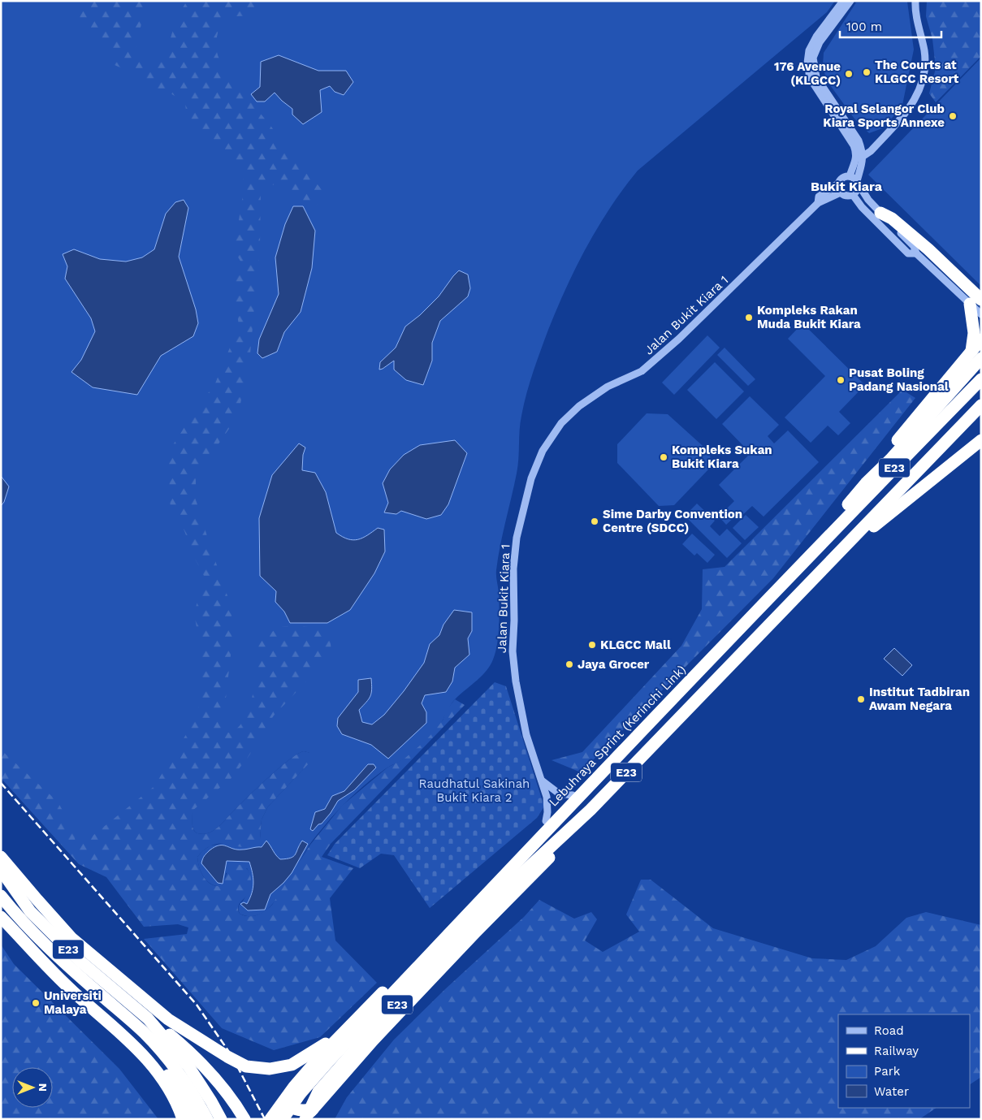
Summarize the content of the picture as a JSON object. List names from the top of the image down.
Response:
{
  "streets": {
    "highway": ["E23", "Lebuhraya Sprint (Kerinchi Link)"],
    "street": ["Jalan Bukit Kiara 1"]
  },
  "districts": ["Bukit Kiara"],
  "parks": ["Raudhatul Sakinah Bukit Kiara 2"],
  "places": [
    "The Courts at KLGCC Resort",
    "176 Avenue (KLGCC)",
    "Royal Selangor Club Kiara Sports Annexe",
    "Kompleks Rakan Muda Bukit Kiara",
    "Pusat Boling Padang Nasional",
    "Kompleks Sukan Bukit Kiara",
    "Sime Darby Convention Centre (SDCC)",
    "KLGCC Mall",
    "Jaya Grocer",
    "Institut Tadbiran Awam Negara",
    "Universiti Malaya"
  ],
  "legend": [
    "Road",
    "Railway",
    "Park",
    "Water"
  ],
  "scale_bar": "100 m",
  "north": "right"
}
